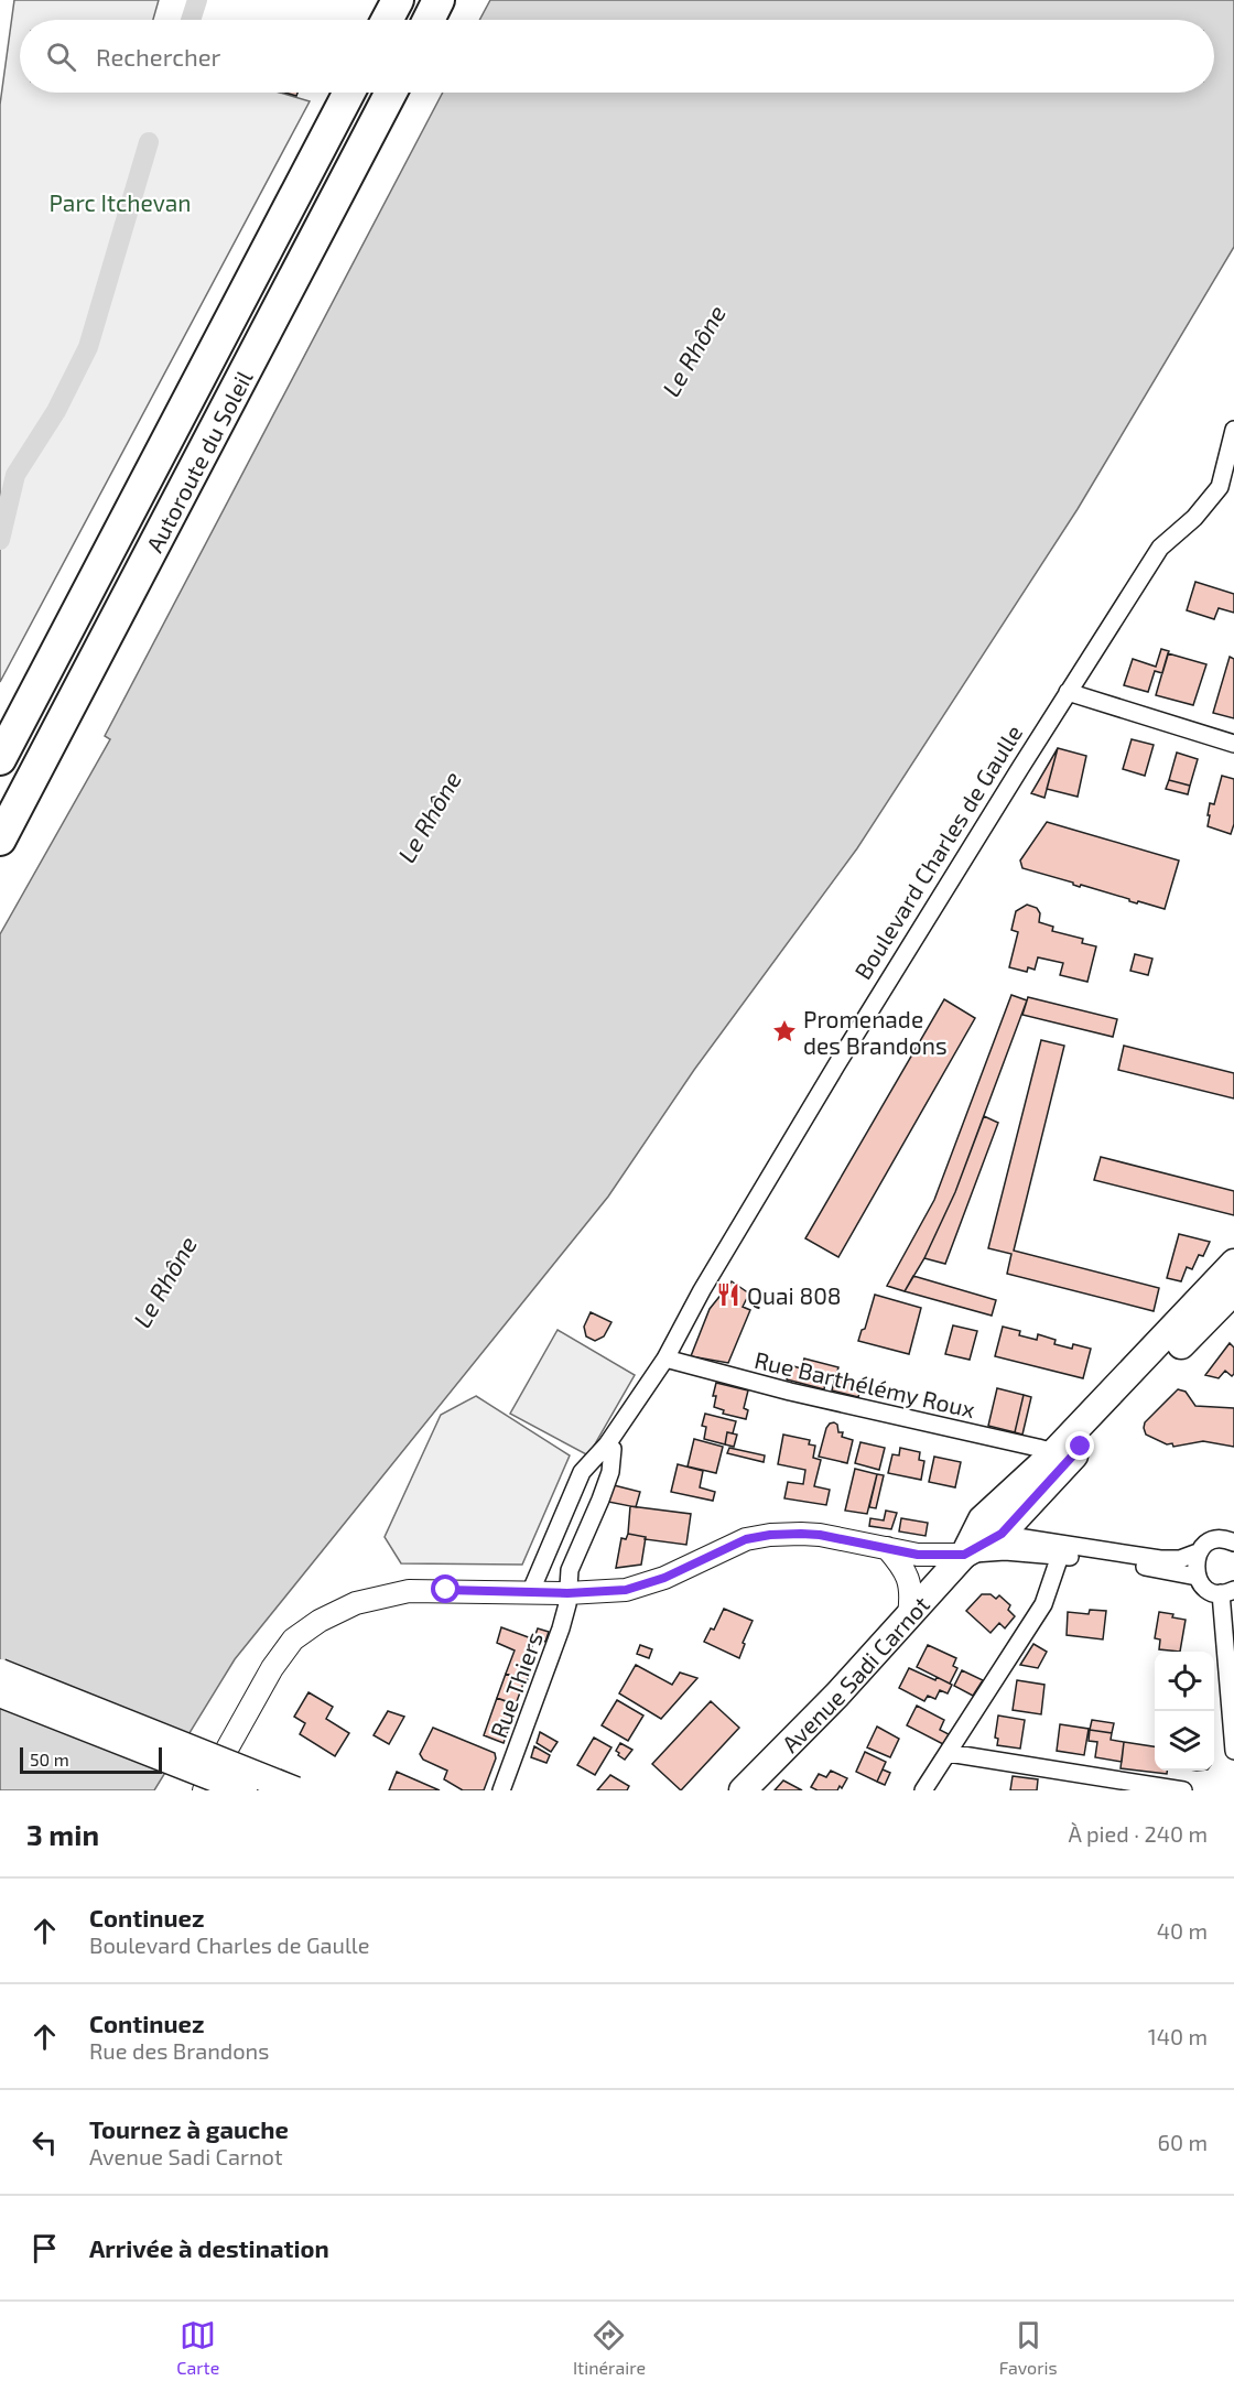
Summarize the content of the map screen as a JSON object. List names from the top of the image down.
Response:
{
  "streets": {
    "highway": ["Autoroute du Soleil"],
    "main road": ["Avenue Sadi Carnot"],
    "street": ["Boulevard Charles de Gaulle", "Rue Barthélémy Roux", "Rue Thiers"]
  },
  "crossings": [
    ["Boulevard Charles de Gaulle", "Rue Barthélémy Roux"],
    ["Rue Barthélémy Roux", "Avenue Sadi Carnot"]
  ],
  "water": ["Le Rhône"],
  "parks": ["Parc Itchevan"],
  "places": {
    "place": ["Promenade des Brandons"],
    "restaurant": ["Quai 808"]
  },
  "scale_bar": "50 m",
  "page": {
    "search": "Rechercher",
    "scale": "50 m",
    "heading": ["3 min", "À pied · 240 m"],
    "list": [
      ["Continuez", "Boulevard Charles de Gaulle", "40 m"],
      ["Continuez", "Rue des Brandons", "140 m"],
      ["Tournez à gauche", "Avenue Sadi Carnot", "60 m"],
      "Arrivée à destination"
    ],
    "nav": ["Carte", "Itinéraire", "Favoris"]
  }
}
